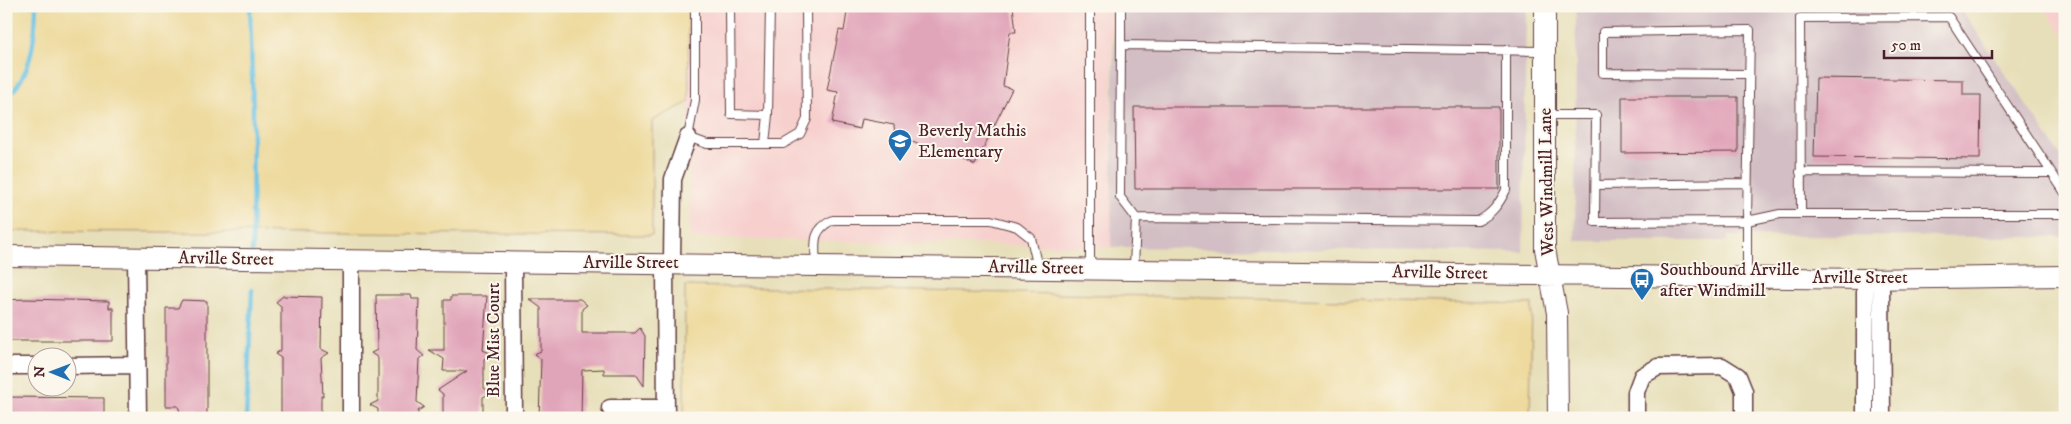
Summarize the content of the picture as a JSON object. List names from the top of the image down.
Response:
{
  "streets": {
    "street": ["West Windmill Lane", "Arville Street", "Blue Mist Court"]
  },
  "crossings": [
    ["West Windmill Lane", "Arville Street"],
    ["Arville Street", "Blue Mist Court"]
  ],
  "places": {
    "school or university": ["Beverly Mathis Elementary"],
    "bus stop": ["Southbound Arville after Windmill"]
  },
  "scale_bar": "50 m",
  "north": "left"
}
